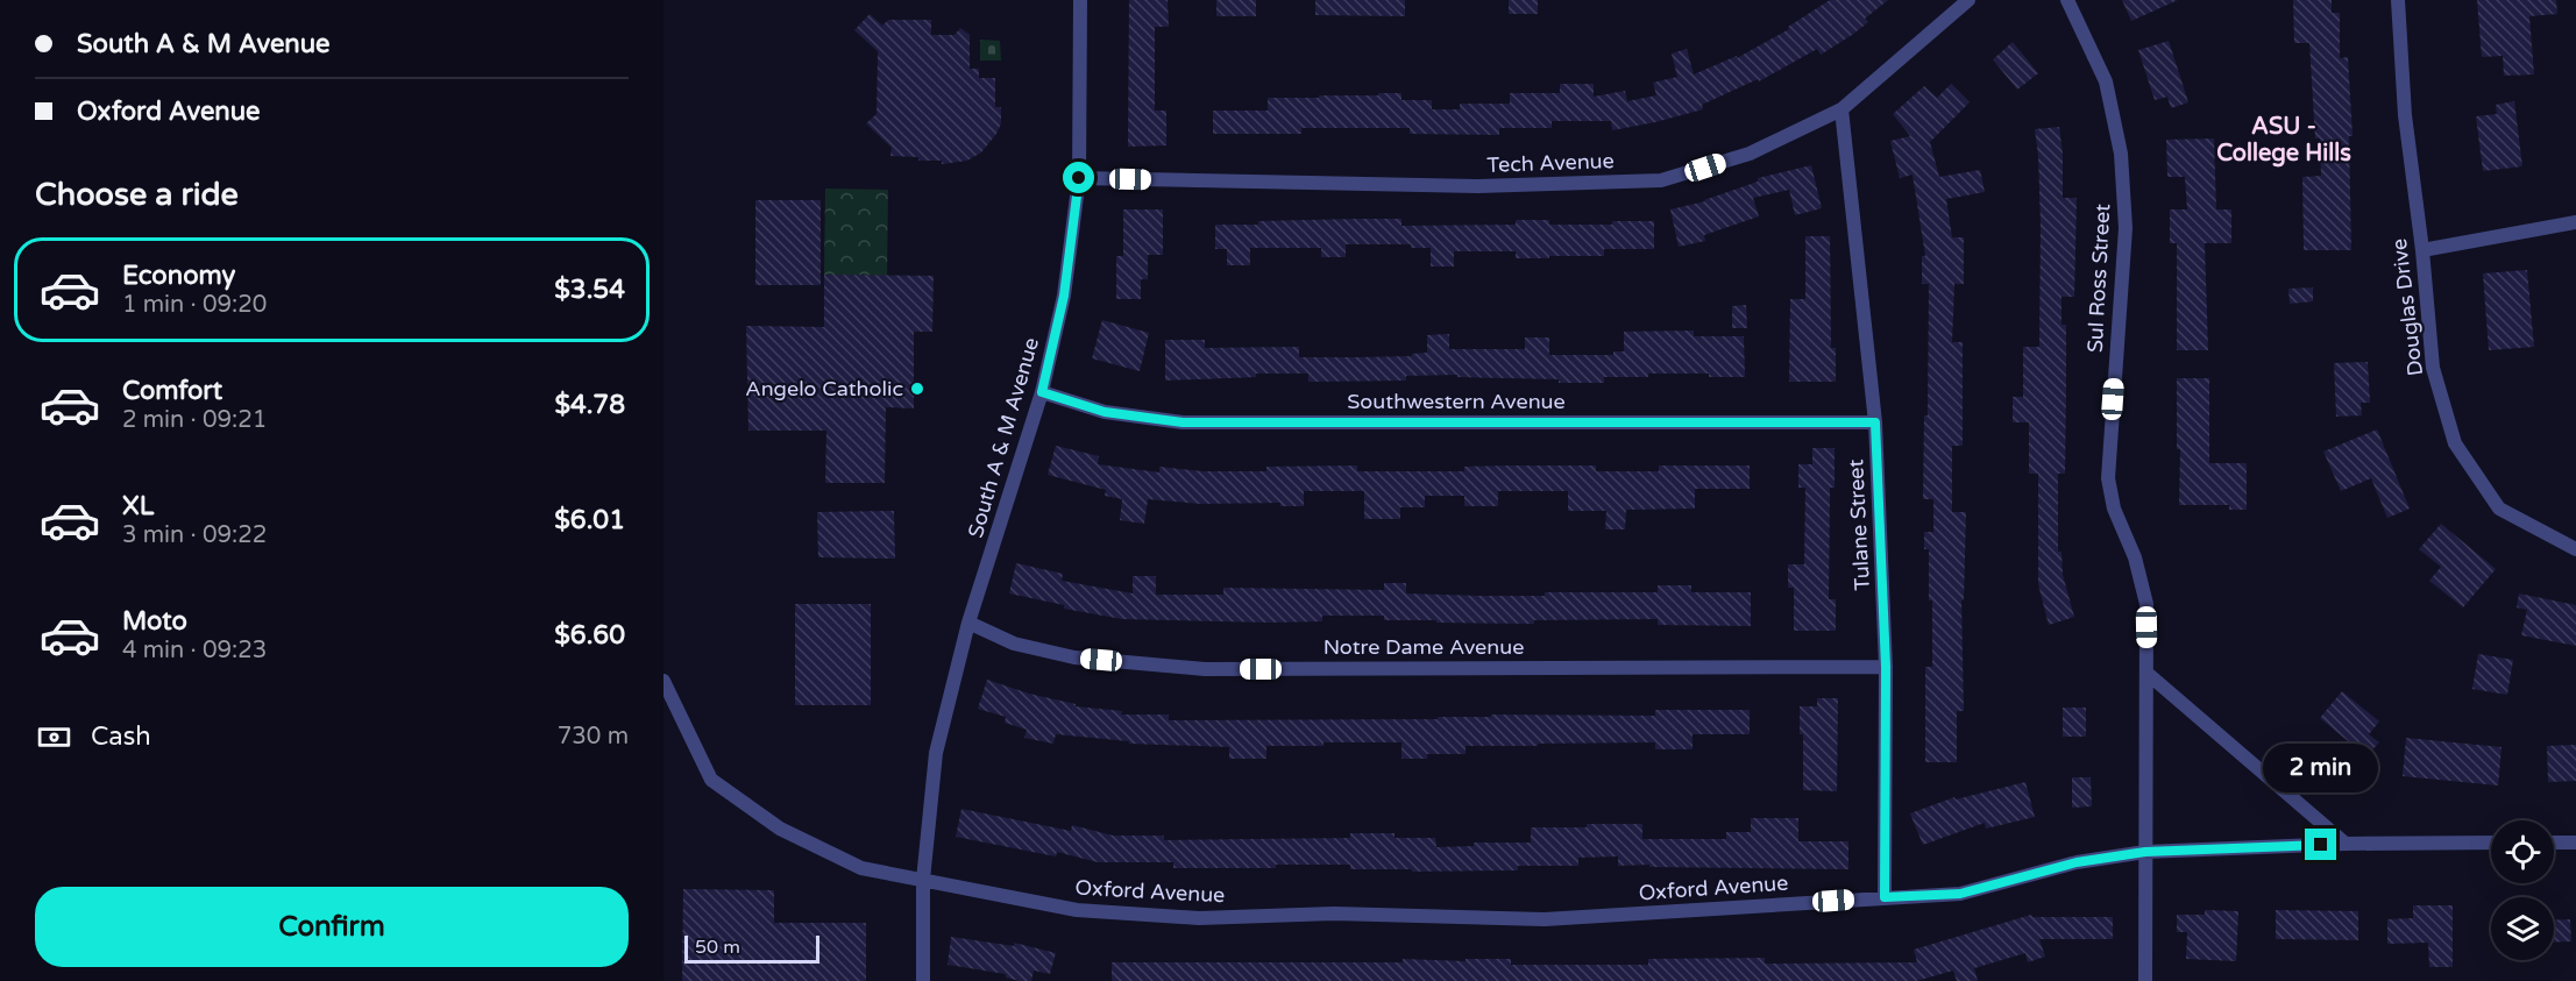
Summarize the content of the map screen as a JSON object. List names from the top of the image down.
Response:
{
  "streets": {
    "street": [
      "Tech Avenue",
      "Sul Ross Street",
      "Douglas Drive",
      "Southwestern Avenue",
      "South A & M Avenue",
      "Tulane Street",
      "Notre Dame Avenue",
      "Oxford Avenue"
    ]
  },
  "crossings": [
    ["Tech Avenue", "South A & M Avenue"],
    ["Tech Avenue", "Tulane Street"],
    ["Sul Ross Street", "Oxford Avenue"],
    ["Southwestern Avenue", "South A & M Avenue"],
    ["Southwestern Avenue", "Tulane Street"],
    ["South A & M Avenue", "Notre Dame Avenue"],
    ["South A & M Avenue", "Oxford Avenue"],
    ["Tulane Street", "Notre Dame Avenue"],
    ["Tulane Street", "Oxford Avenue"]
  ],
  "districts": ["ASU - College Hills"],
  "places": ["Angelo Catholic"],
  "scale_bar": "50 m",
  "page": {
    "banner": ["South A & M Avenue", "Oxford Avenue"],
    "heading": "Choose a ride",
    "list": [
      {
        "name": "Economy",
        "note": "1 min · 09:20",
        "value": "$3.54"
      },
      {
        "name": "Comfort",
        "note": "2 min · 09:21",
        "value": "$4.78"
      },
      {
        "name": "XL",
        "note": "3 min · 09:22",
        "value": "$6.01"
      },
      {
        "name": "Moto",
        "note": "4 min · 09:23",
        "value": "$6.60"
      }
    ],
    "pay": ["Cash", "730 m"],
    "bubble": "2 min",
    "buttons": "Confirm",
    "scale": "50 m"
  }
}
